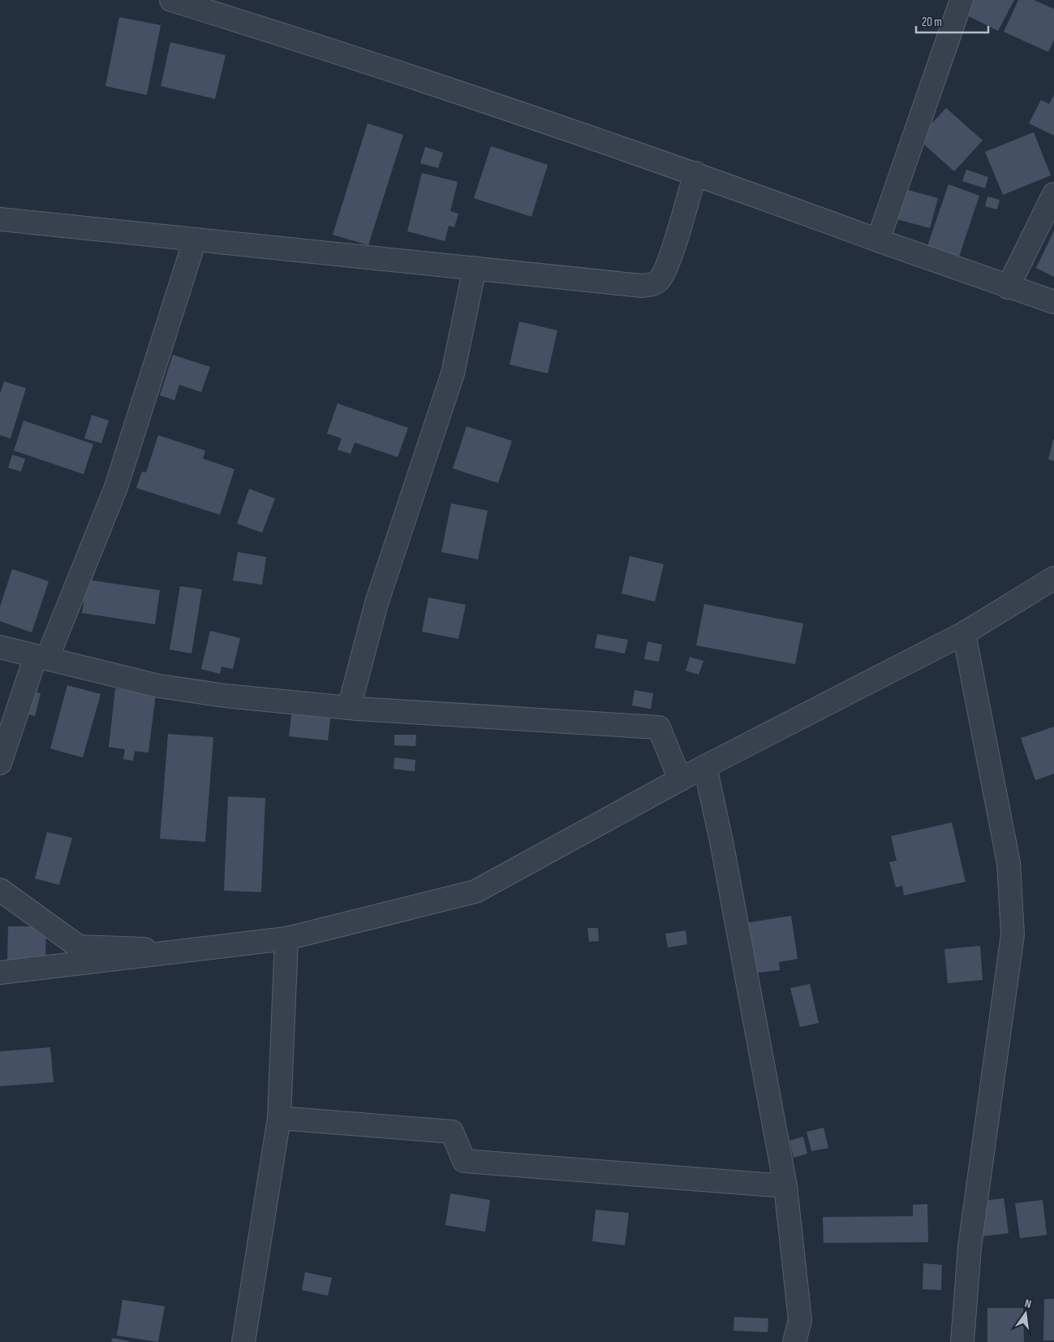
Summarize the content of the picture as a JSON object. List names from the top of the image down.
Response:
{
  "scale_bar": "20 m",
  "north": "top"
}
